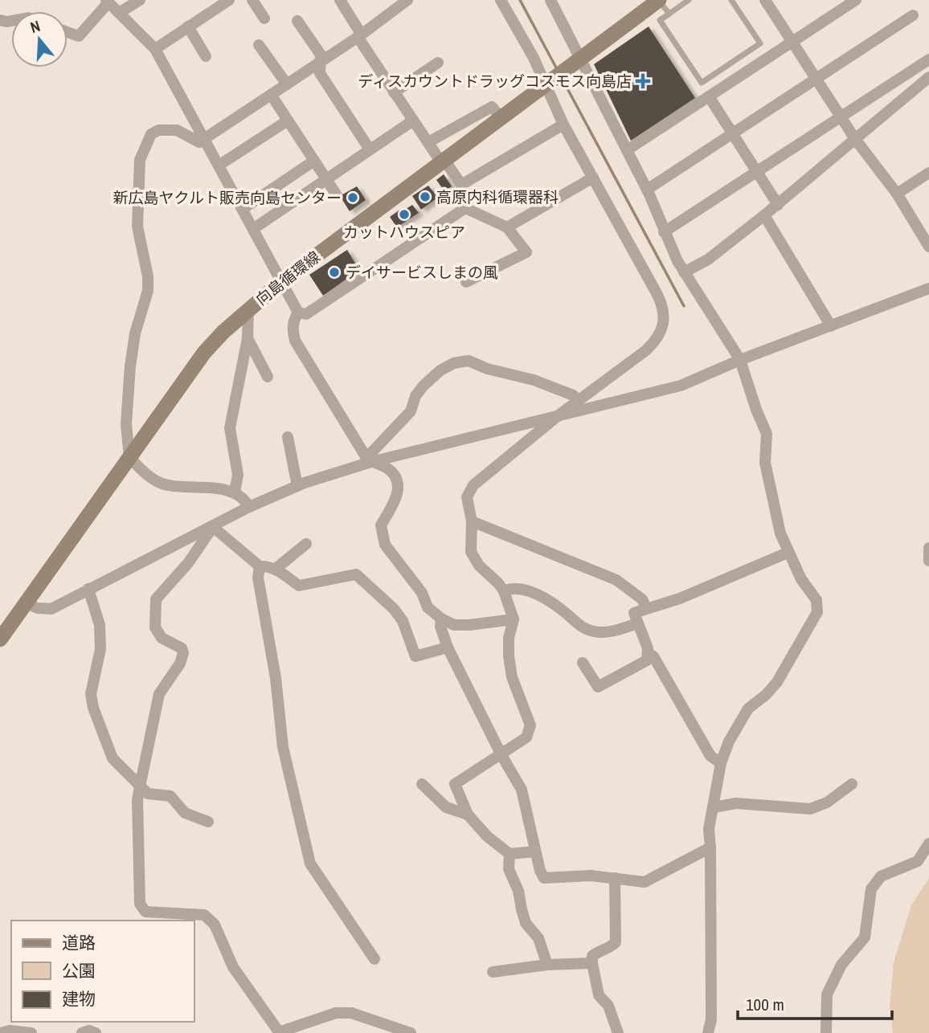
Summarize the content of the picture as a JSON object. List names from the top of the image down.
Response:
{
  "streets": {
    "main road": ["向島循環線"]
  },
  "places": {
    "health": ["ディスカウントドラッグコスモス向島店"],
    "other": [
      "高原内科循環器科",
      "新広島ヤクルト販売向島センター",
      "カットハウスピア",
      "デイサービスしまの風"
    ]
  },
  "legend": ["道路", "公園", "建物"],
  "scale_bar": "100 m",
  "north": "top"
}
